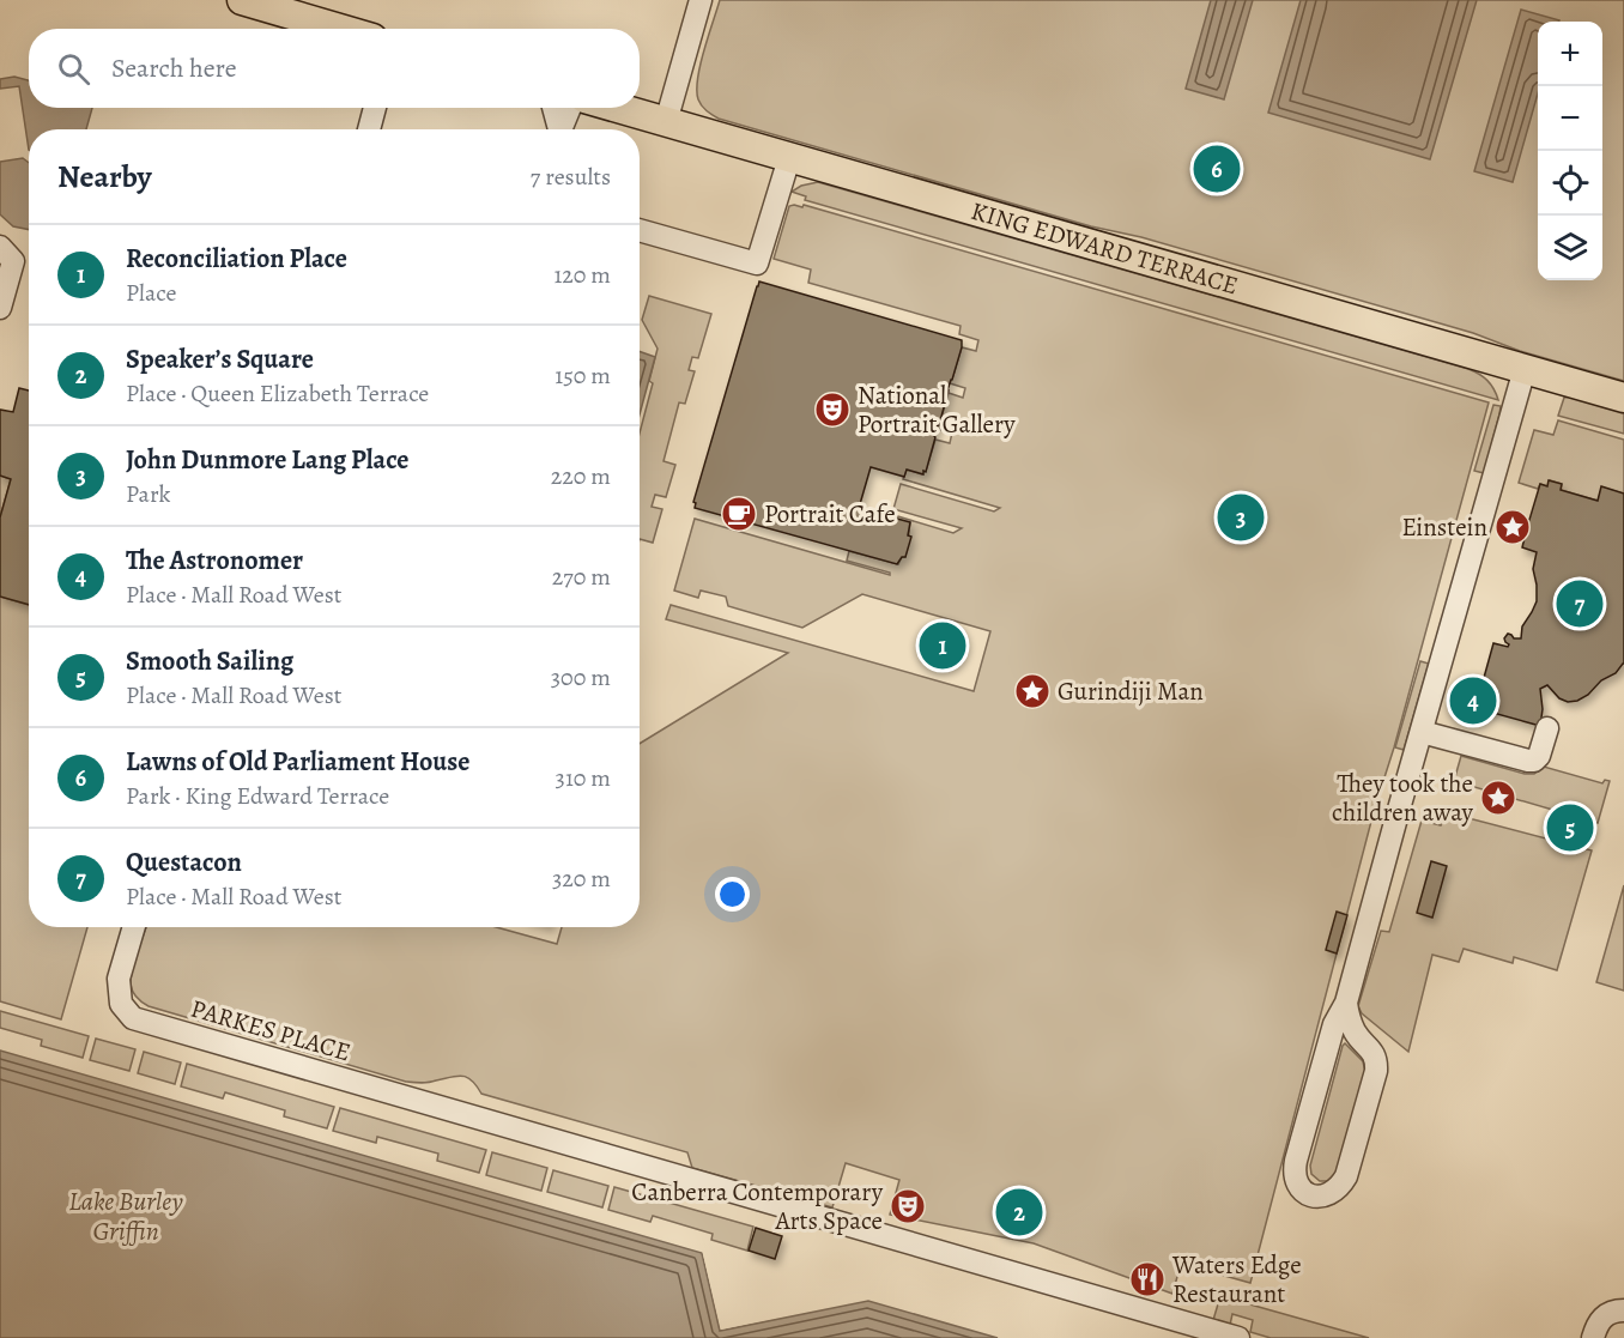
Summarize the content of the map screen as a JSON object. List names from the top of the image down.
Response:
{
  "streets": {
    "main road": ["KING EDWARD TERRACE"],
    "street": ["PARKES PLACE"]
  },
  "water": ["Lake Burley Griffin"],
  "places": {
    "theatre": ["National Portrait Gallery", "Canberra Contemporary Arts Space"],
    "cafe": ["Portrait Cafe"],
    "place": ["Einstein", "Gurindiji Man", "They took the children away"],
    "restaurant": ["Waters Edge Restaurant"]
  },
  "page": {
    "map_buttons": ["+", "−"],
    "search": "Search here",
    "heading": ["Nearby", "7 results"],
    "pins": [
      "6",
      "3",
      "7",
      "1",
      "4",
      "5",
      "2"
    ],
    "list": [
      {
        "mark": "1",
        "name": "Reconciliation Place",
        "note": "Place",
        "value": "120 m"
      },
      {
        "mark": "2",
        "name": "Speaker’s Square",
        "note": "Place · Queen Elizabeth Terrace",
        "value": "150 m"
      },
      {
        "mark": "3",
        "name": "John Dunmore Lang Place",
        "note": "Park",
        "value": "220 m"
      },
      {
        "mark": "4",
        "name": "The Astronomer",
        "note": "Place · Mall Road West",
        "value": "270 m"
      },
      {
        "mark": "5",
        "name": "Smooth Sailing",
        "note": "Place · Mall Road West",
        "value": "300 m"
      },
      {
        "mark": "6",
        "name": "Lawns of Old Parliament House",
        "note": "Park · King Edward Terrace",
        "value": "310 m"
      },
      {
        "mark": "7",
        "name": "Questacon",
        "note": "Place · Mall Road West",
        "value": "320 m"
      }
    ]
  }
}
